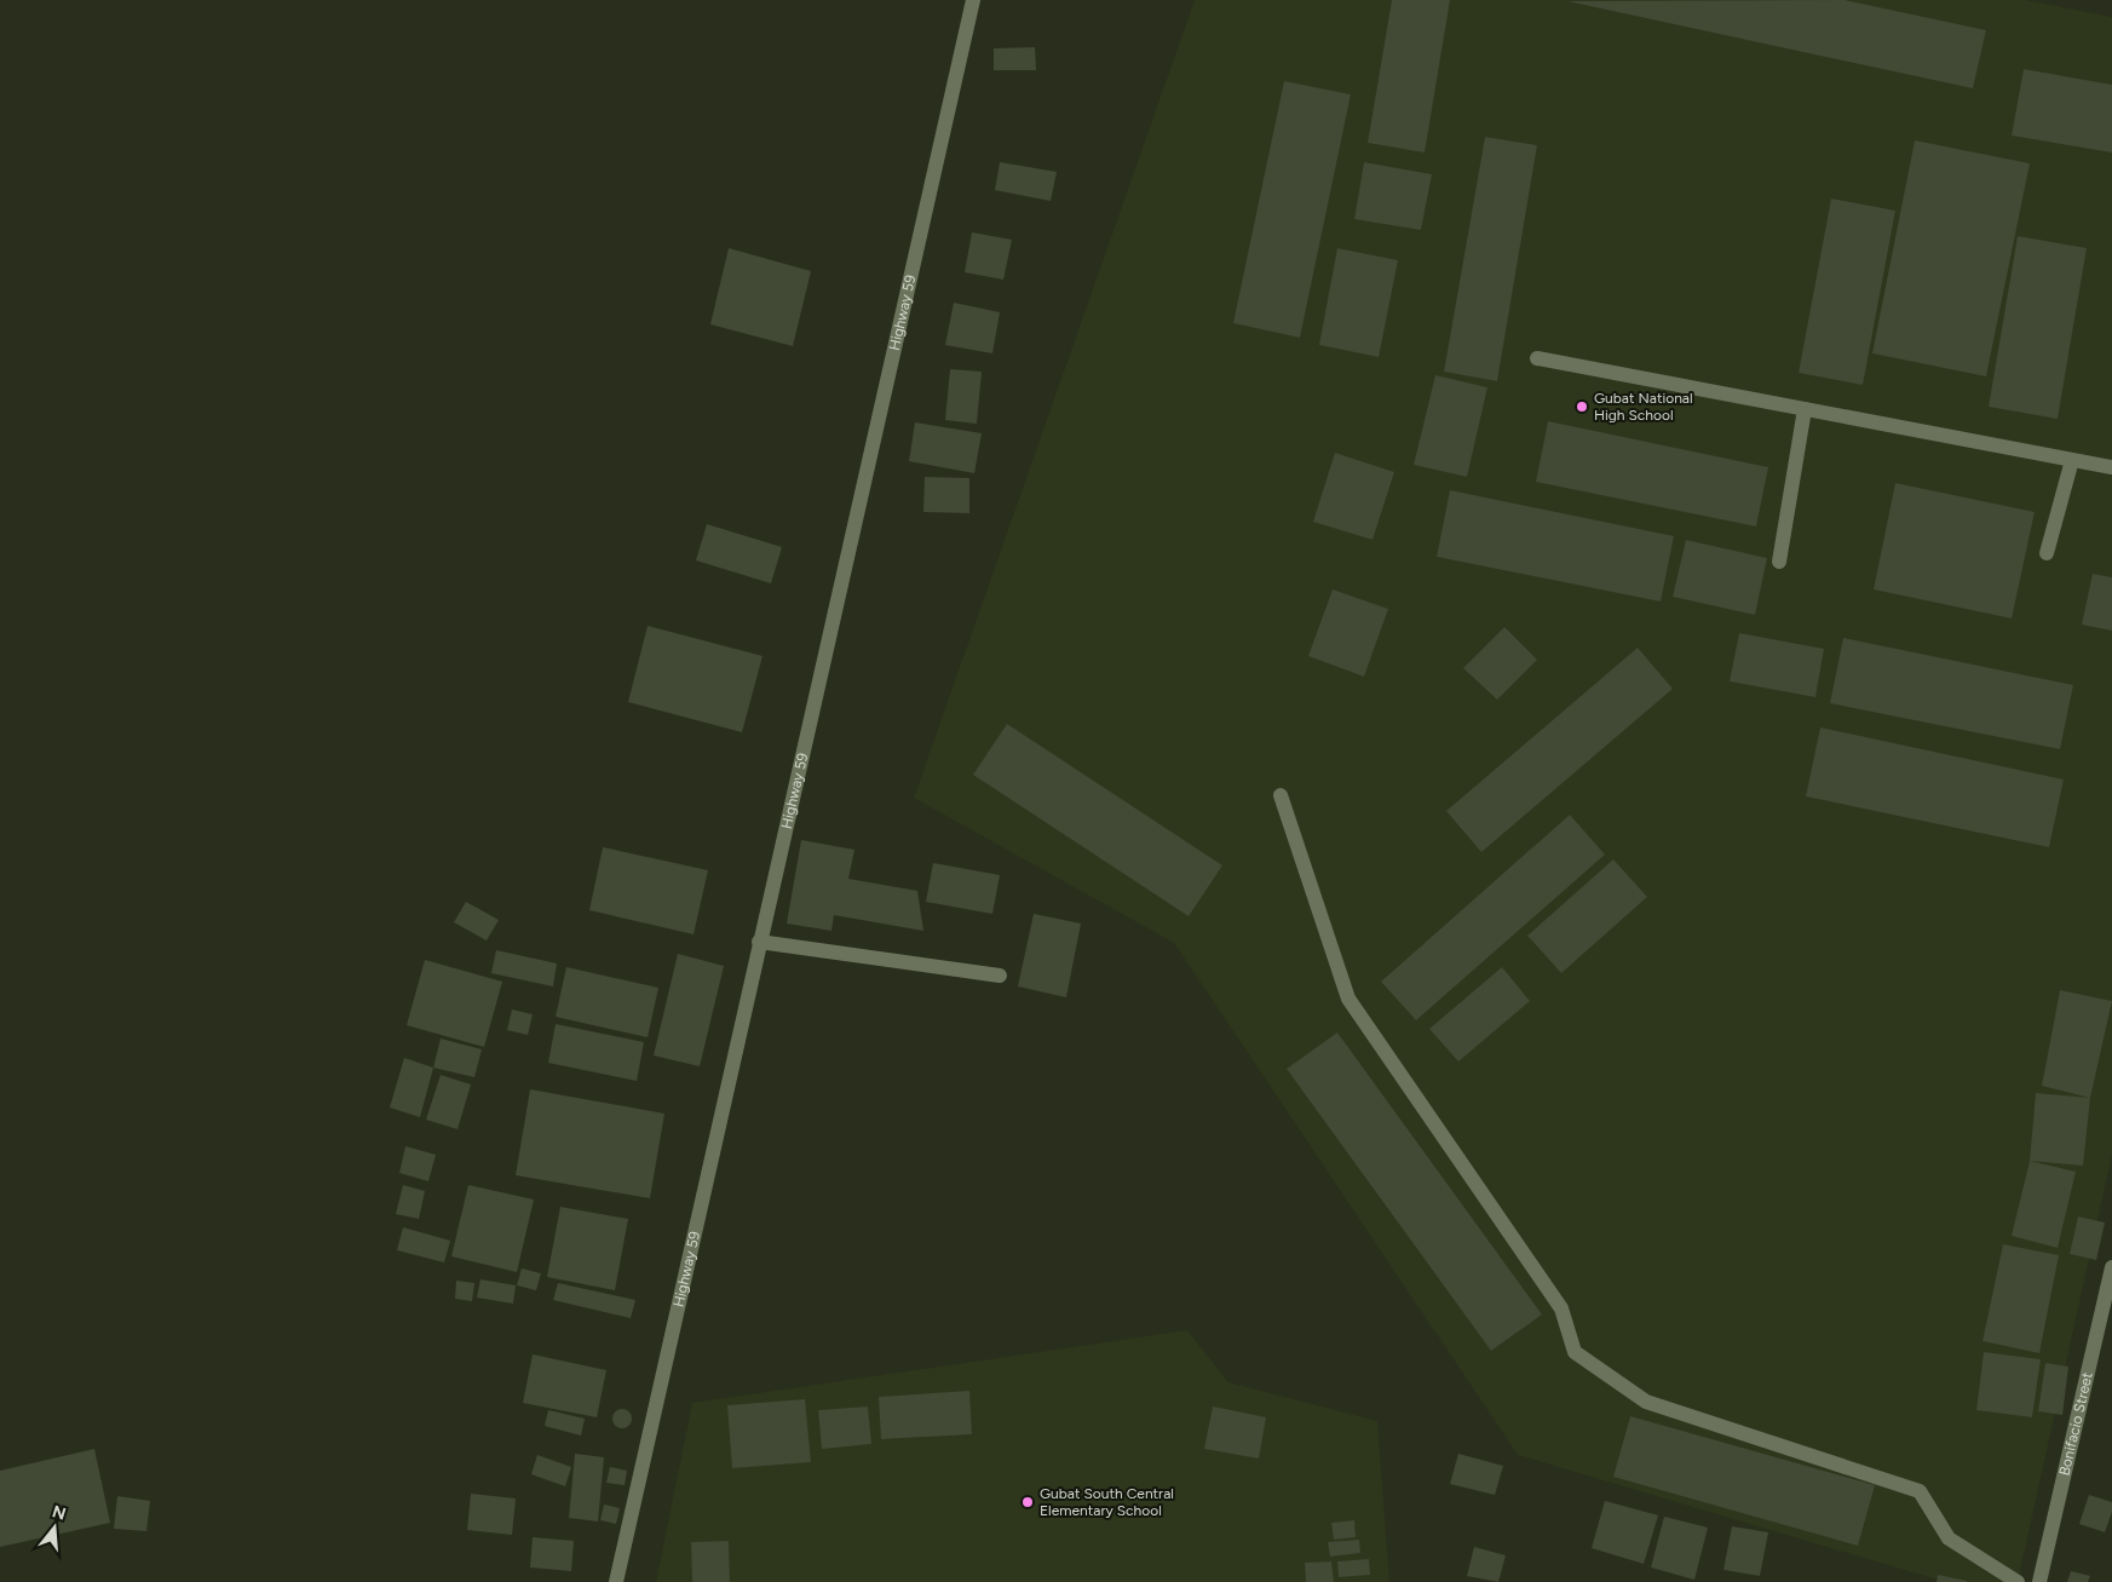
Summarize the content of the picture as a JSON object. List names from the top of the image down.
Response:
{
  "streets": {
    "street": ["Highway 59", "Bonifacio Street"]
  },
  "places": ["Gubat National High School", "Gubat South Central Elementary School"],
  "north": "top"
}
